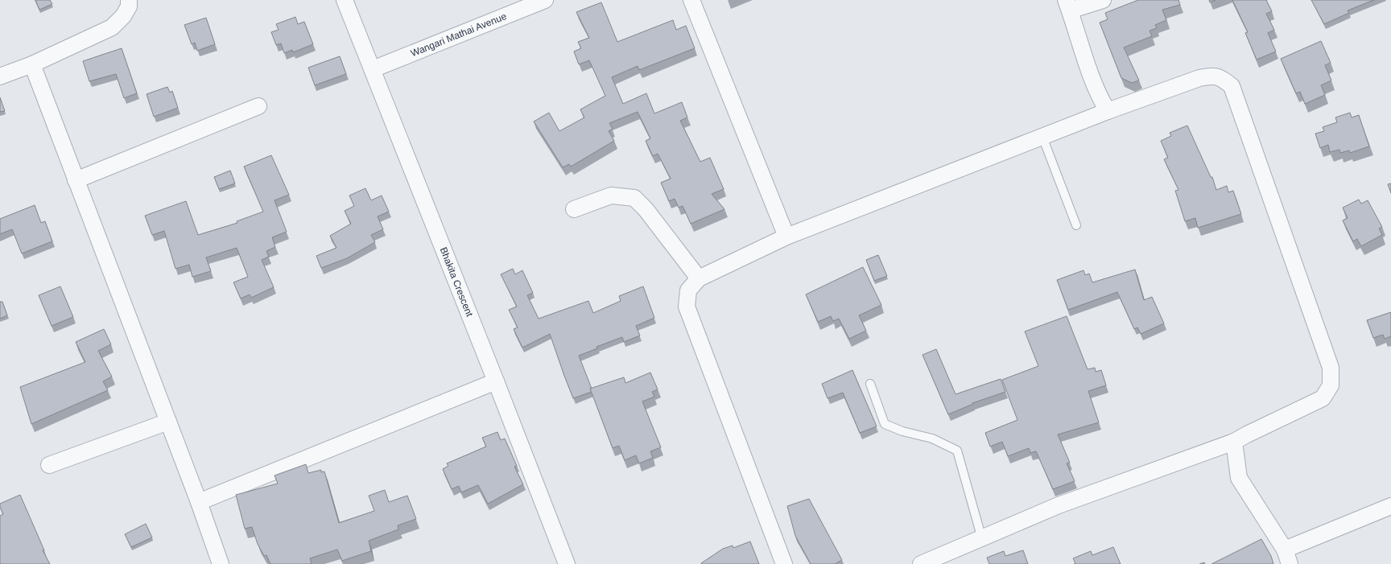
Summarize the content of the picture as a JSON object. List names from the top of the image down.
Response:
{
  "streets": {
    "street": ["Wangari Mathai Avenue", "Bhakita Crescent"]
  },
  "crossings": [
    ["Wangari Mathai Avenue", "Bhakita Crescent"]
  ]
}
